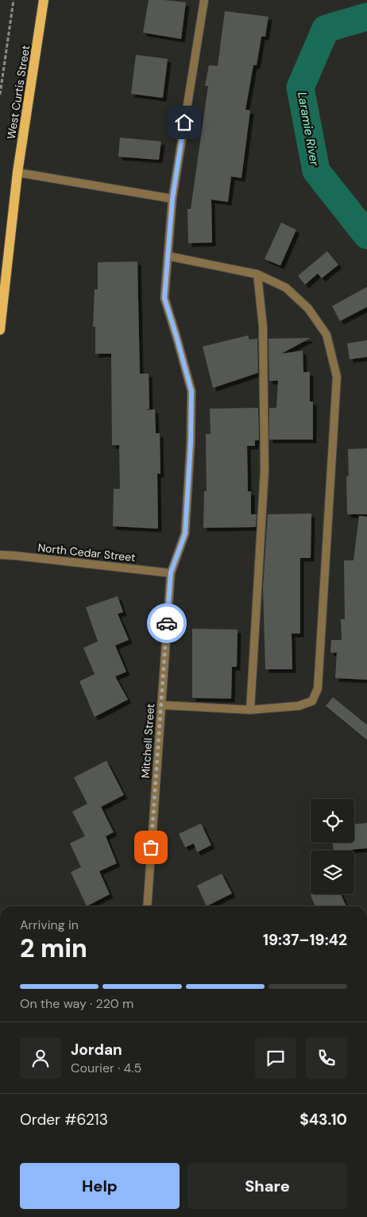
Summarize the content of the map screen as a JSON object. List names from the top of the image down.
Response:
{
  "streets": {
    "main road": ["West Curtis Street"],
    "street": ["North Cedar Street", "Mitchell Street"]
  },
  "crossings": [
    ["North Cedar Street", "Mitchell Street"]
  ],
  "water": ["Laramie River"],
  "page": {
    "heading": ["2 min", "Arriving in", "19:37–19:42"],
    "panel": [
      "Jordan",
      "Courier · 4.5",
      "Order #6213",
      "$43.10"
    ],
    "bar": "On the way · 220 m",
    "buttons": ["Help", "Share"]
  }
}
